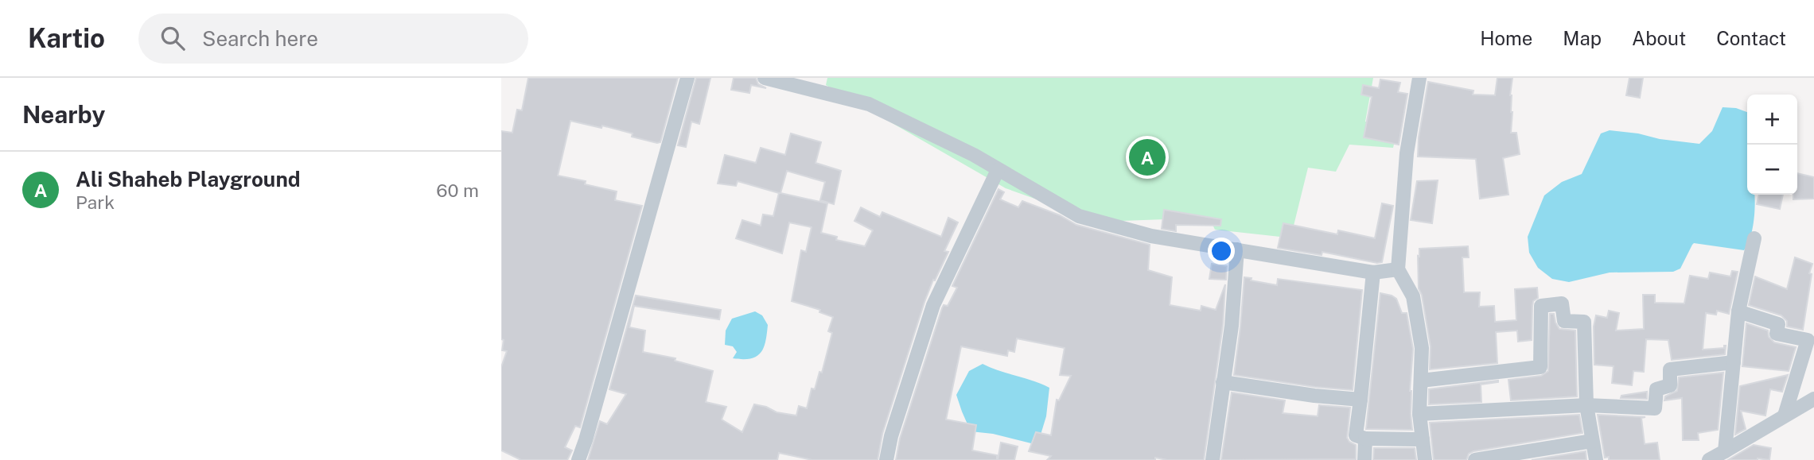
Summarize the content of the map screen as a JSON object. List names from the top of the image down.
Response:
{
  "page": {
    "header": "Kartio",
    "search": "Search here",
    "nav": [
      "Home",
      "Map",
      "About",
      "Contact"
    ],
    "heading": "Nearby",
    "map_buttons": ["+", "−"],
    "pins": "A",
    "list": [
      {
        "mark": "A",
        "name": "Ali Shaheb Playground",
        "note": "Park",
        "value": "60 m"
      }
    ]
  }
}
